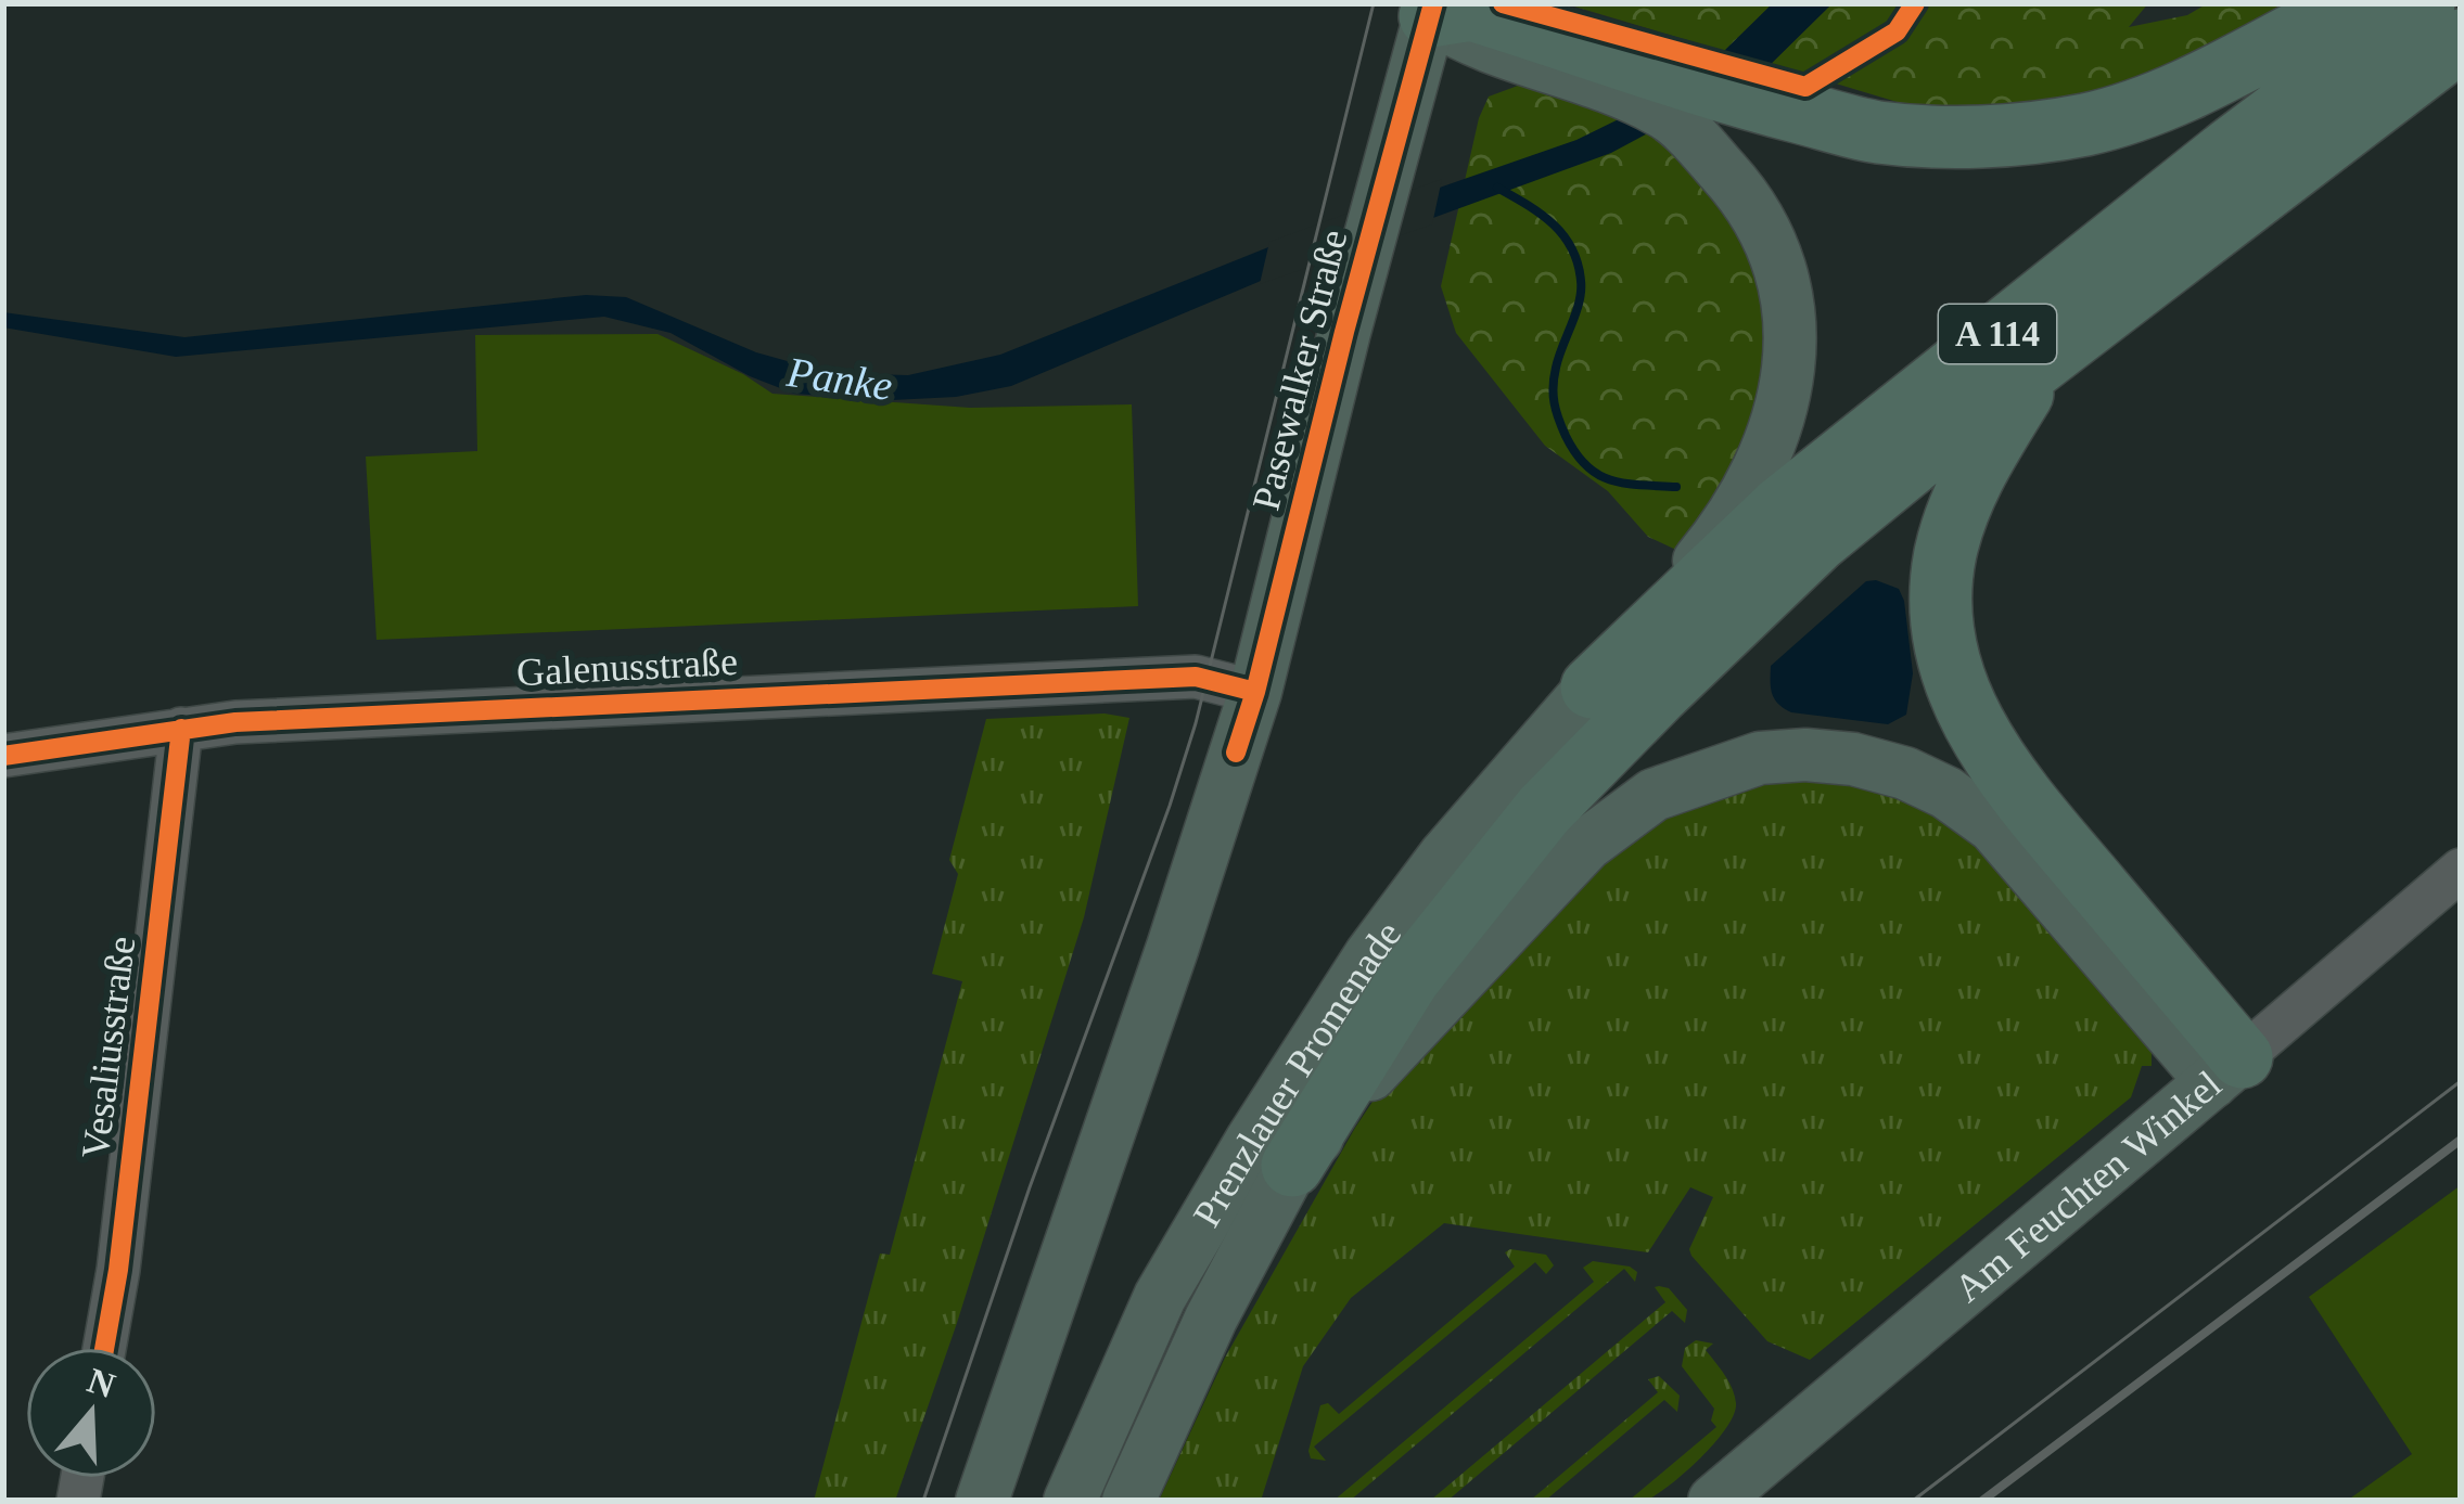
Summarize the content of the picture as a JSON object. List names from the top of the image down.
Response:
{
  "streets": {
    "highway": ["A 114"],
    "main road": ["Pasewalker Straße", "Prenzlauer Promenade", "Am Feuchten Winkel"],
    "street": ["Galenusstraße", "Vesaliusstraße"]
  },
  "crossings": [
    ["A 114", "Prenzlauer Promenade"],
    ["Pasewalker Straße", "Galenusstraße"],
    ["Pasewalker Straße", "Prenzlauer Promenade"],
    ["Galenusstraße", "Vesaliusstraße"],
    ["Prenzlauer Promenade", "Am Feuchten Winkel"]
  ],
  "water": ["Panke"],
  "north": "top"
}
